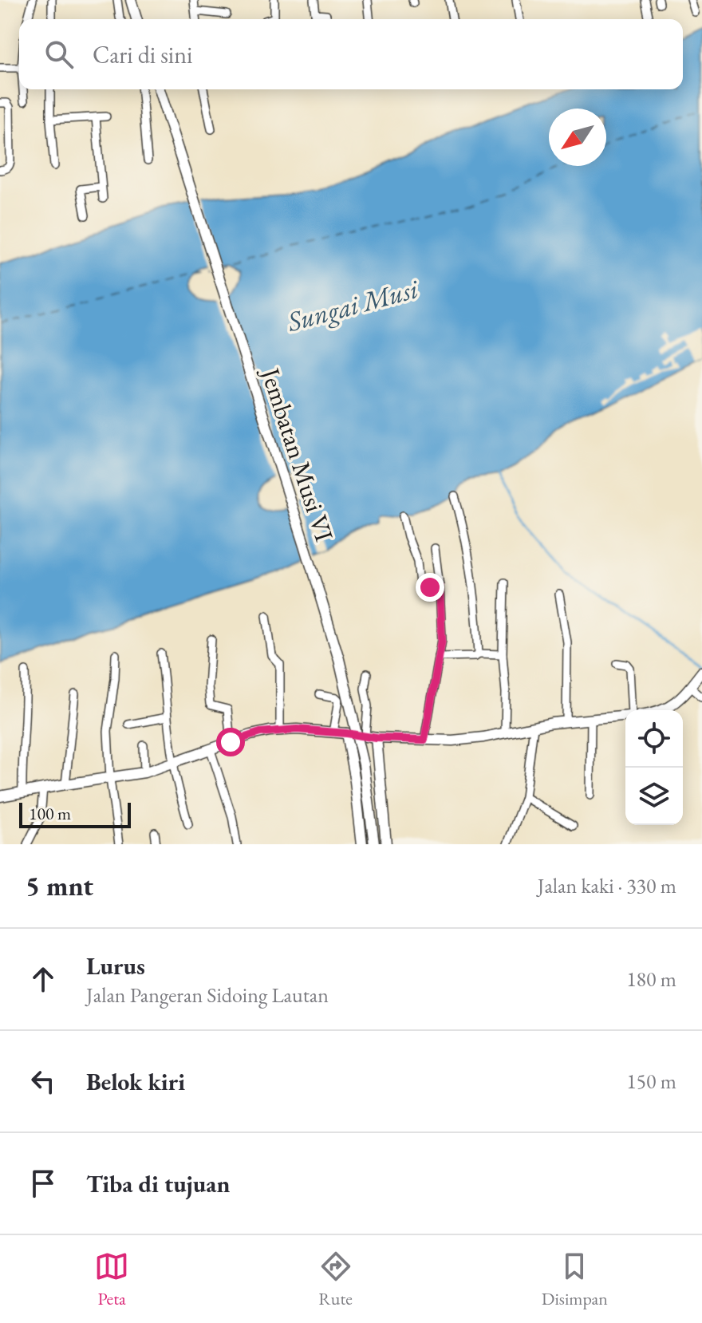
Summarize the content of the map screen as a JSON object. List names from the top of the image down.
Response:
{
  "streets": {
    "street": ["Jembatan Musi VI"]
  },
  "water": ["Sungai Musi"],
  "scale_bar": "100 m",
  "north": "bottom left",
  "page": {
    "search": "Cari di sini",
    "scale": "100 m",
    "heading": ["5 mnt", "Jalan kaki · 330 m"],
    "list": [
      ["Lurus", "Jalan Pangeran Sidoing Lautan", "180 m"],
      ["Belok kiri", "150 m"],
      "Tiba di tujuan"
    ],
    "nav": ["Peta", "Rute", "Disimpan"]
  }
}
